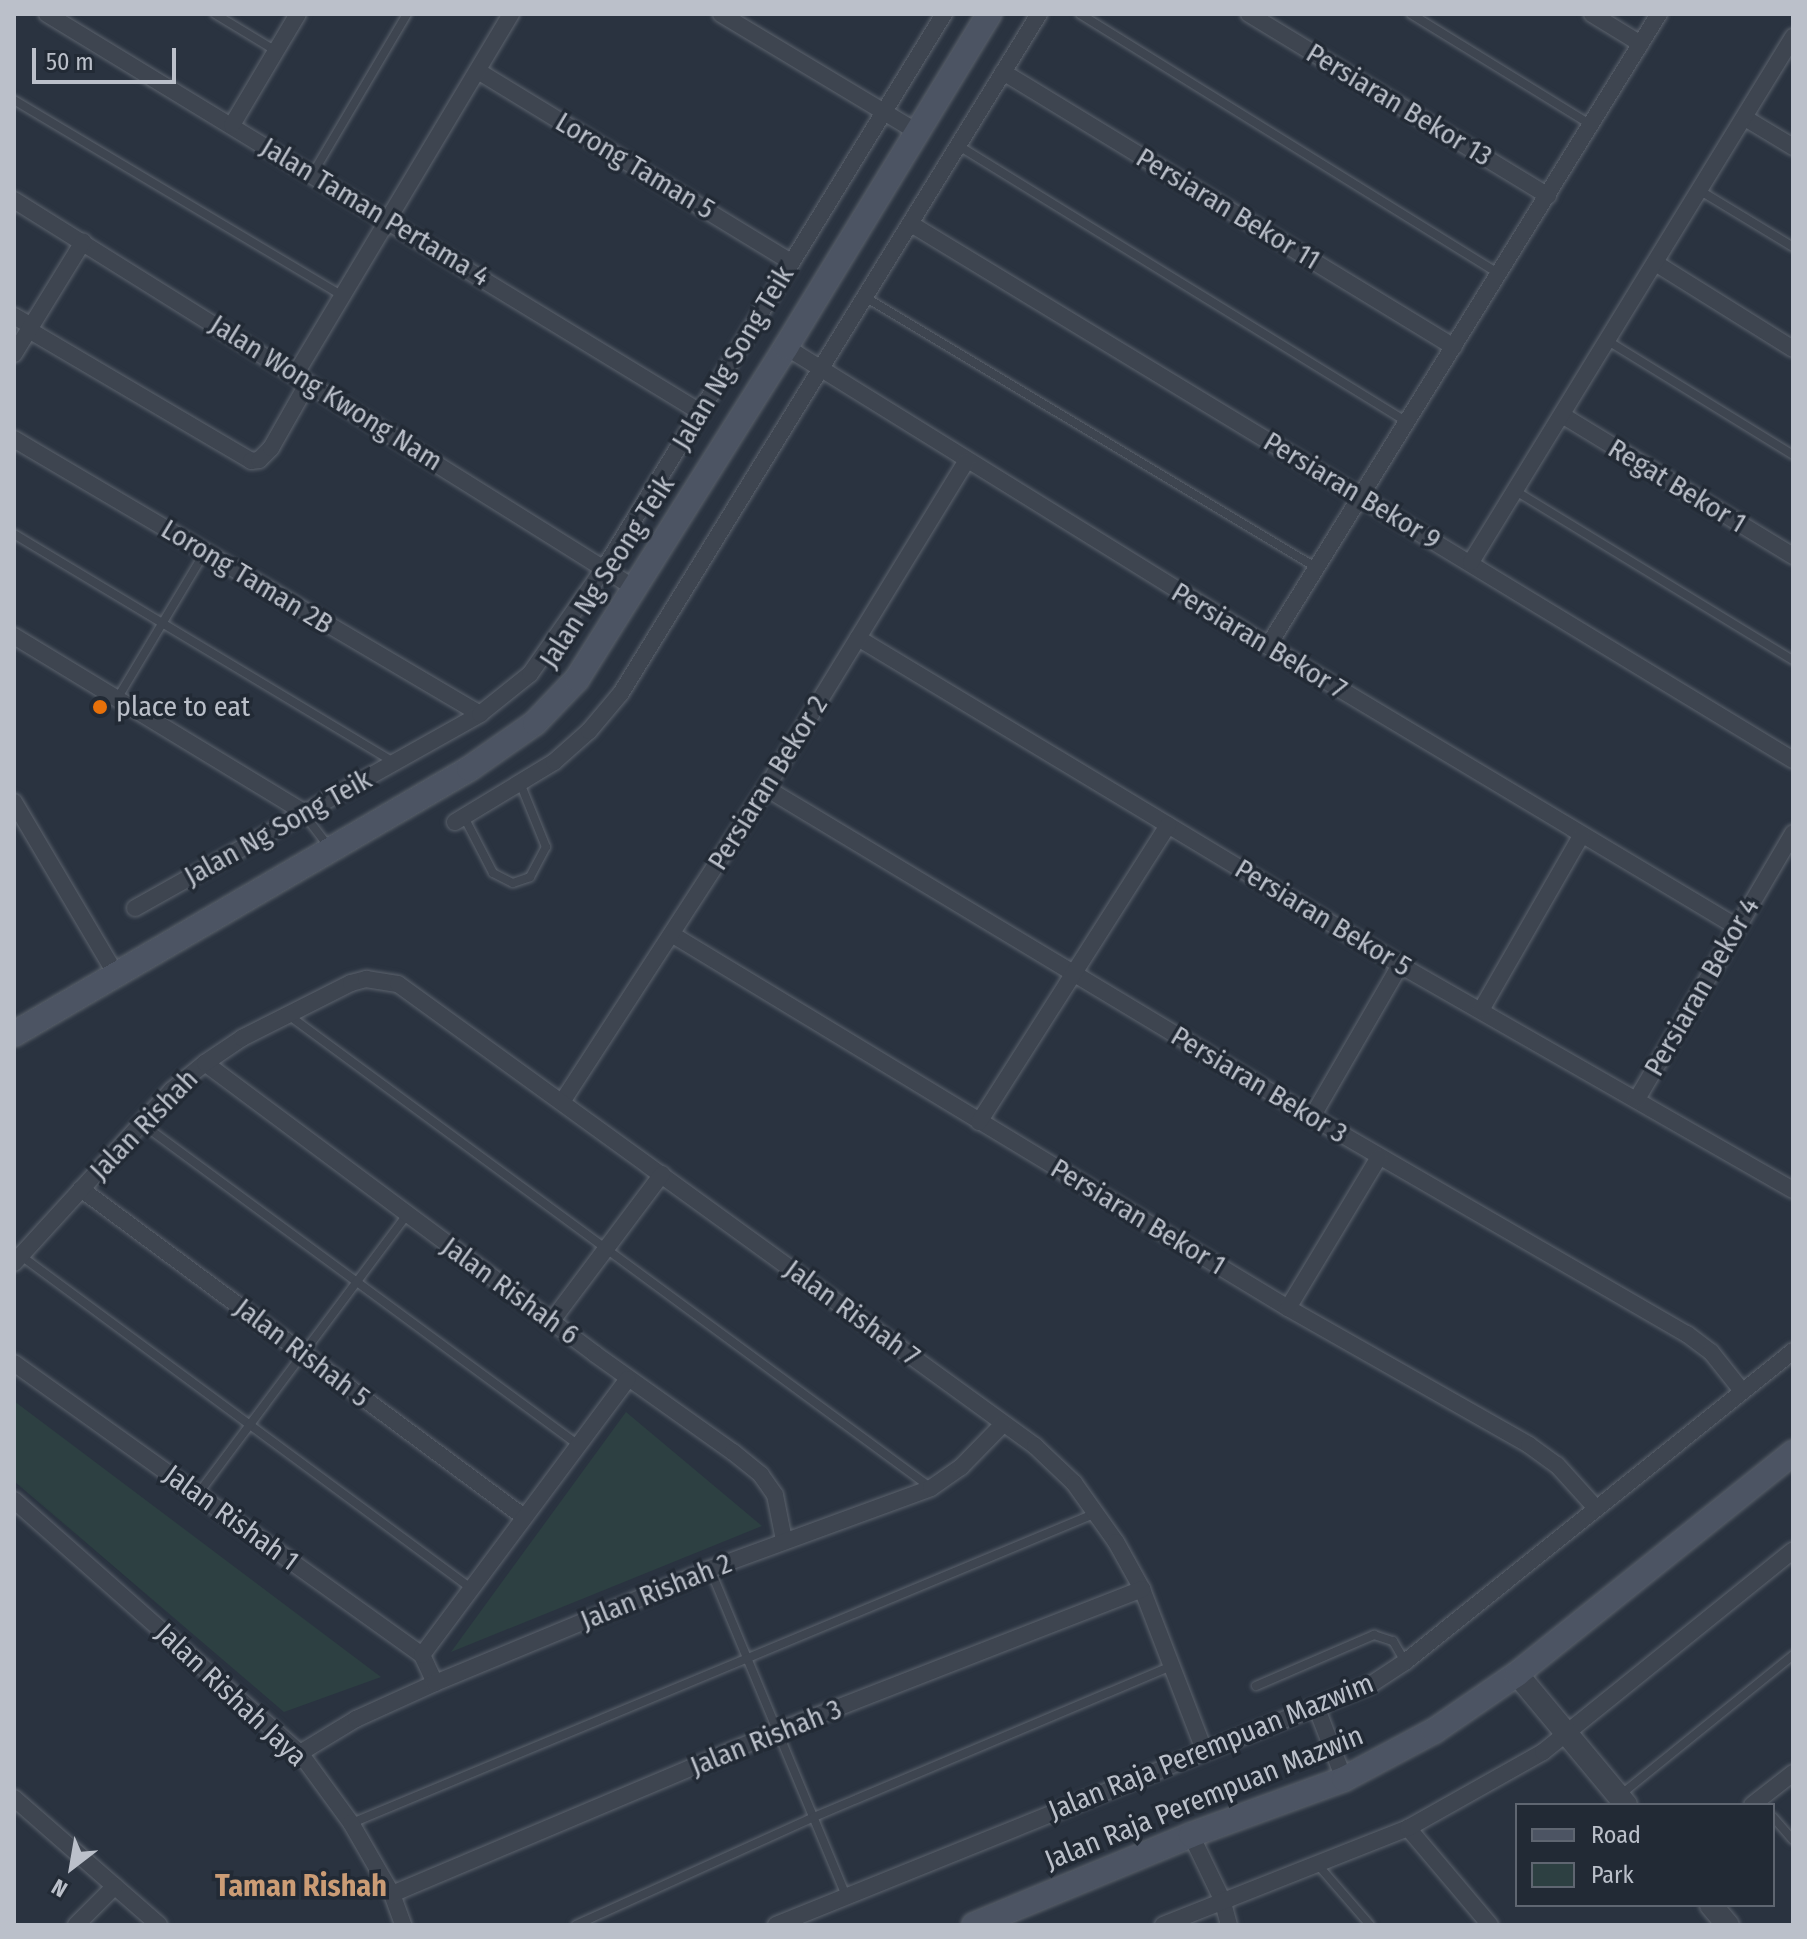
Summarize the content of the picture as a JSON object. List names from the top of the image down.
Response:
{
  "streets": {
    "main road": ["Jalan Ng Seong Teik", "Jalan Raja Perempuan Mazwin"],
    "street": [
      "Persiaran Bekor 13",
      "Lorong Taman 5",
      "Persiaran Bekor 11",
      "Jalan Taman Pertama 4",
      "Jalan Ng Song Teik",
      "Jalan Wong Kwong Nam",
      "Regat Bekor 1",
      "Persiaran Bekor 9",
      "Lorong Taman 2B",
      "Persiaran Bekor 7",
      "Persiaran Bekor 2",
      "Persiaran Bekor 5",
      "Persiaran Bekor 4",
      "Persiaran Bekor 3",
      "Jalan Rishah",
      "Persiaran Bekor 1",
      "Jalan Rishah 6",
      "Jalan Rishah 7",
      "Jalan Rishah 5",
      "Jalan Rishah 1",
      "Jalan Rishah 2",
      "Jalan Rishah Jaya",
      "Jalan Rishah 3",
      "Jalan Raja Perempuan Mazwim"
    ]
  },
  "crossings": [
    ["Lorong Taman 5", "Jalan Ng Song Teik"],
    ["Jalan Taman Pertama 4", "Jalan Ng Song Teik"],
    ["Jalan Ng Song Teik", "Jalan Wong Kwong Nam"],
    ["Jalan Ng Song Teik", "Lorong Taman 2B"],
    ["Jalan Wong Kwong Nam", "Jalan Ng Seong Teik"],
    ["Jalan Ng Seong Teik", "Persiaran Bekor 7"],
    ["Persiaran Bekor 7", "Persiaran Bekor 2"],
    ["Persiaran Bekor 7", "Persiaran Bekor 4"],
    ["Persiaran Bekor 2", "Persiaran Bekor 5"],
    ["Persiaran Bekor 2", "Persiaran Bekor 3"],
    ["Persiaran Bekor 2", "Persiaran Bekor 1"],
    ["Persiaran Bekor 2", "Jalan Rishah 7"],
    ["Persiaran Bekor 5", "Persiaran Bekor 4"],
    ["Persiaran Bekor 3", "Jalan Raja Perempuan Mazwim"],
    ["Jalan Rishah", "Jalan Rishah 6"],
    ["Jalan Rishah", "Jalan Rishah 7"],
    ["Jalan Rishah", "Jalan Rishah 5"],
    ["Persiaran Bekor 1", "Jalan Raja Perempuan Mazwim"],
    ["Jalan Rishah 6", "Jalan Rishah 2"],
    ["Jalan Rishah 7", "Jalan Rishah 2"],
    ["Jalan Rishah 7", "Jalan Rishah 3"],
    ["Jalan Rishah 7", "Jalan Raja Perempuan Mazwim"],
    ["Jalan Rishah 1", "Jalan Rishah 2"],
    ["Jalan Rishah 2", "Jalan Rishah Jaya"],
    ["Jalan Rishah Jaya", "Jalan Rishah 3"]
  ],
  "districts": ["Taman Rishah"],
  "places": ["place to eat"],
  "legend": ["Road", "Park"],
  "scale_bar": "50 m",
  "north": "bottom left"
}
